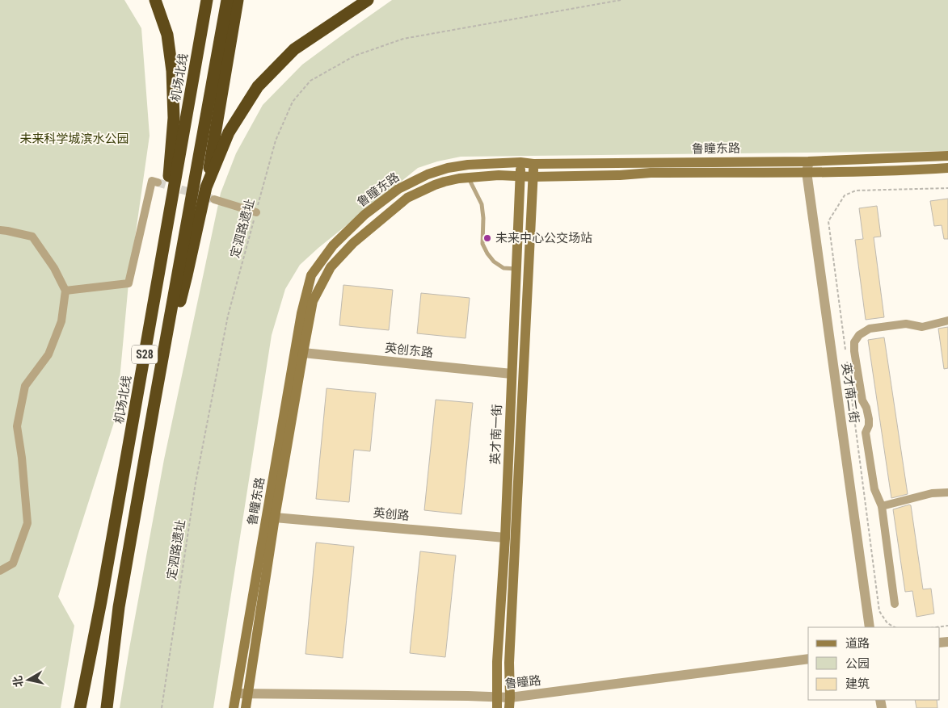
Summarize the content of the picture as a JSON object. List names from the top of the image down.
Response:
{
  "streets": {
    "highway": ["机场北线", "S28"],
    "main road": ["鲁瞳东路", "英才南一街"],
    "street": [
      "英创东路",
      "英才南二街",
      "英创路",
      "鲁瞳路"
    ],
    "path": ["定泗路遗址"]
  },
  "crossings": [
    ["鲁瞳东路", "英创东路"],
    ["鲁瞳东路", "英才南二街"],
    ["鲁瞳东路", "英才南一街"],
    ["鲁瞳东路", "英创路"],
    ["鲁瞳东路", "鲁瞳路"],
    ["英创东路", "英才南一街"],
    ["英才南一街", "英创路"],
    ["英才南一街", "鲁瞳路"]
  ],
  "parks": ["未来科学城滨水公园"],
  "places": ["未来中心公交场站"],
  "legend": ["道路", "公园", "建筑"],
  "north": "left"
}
